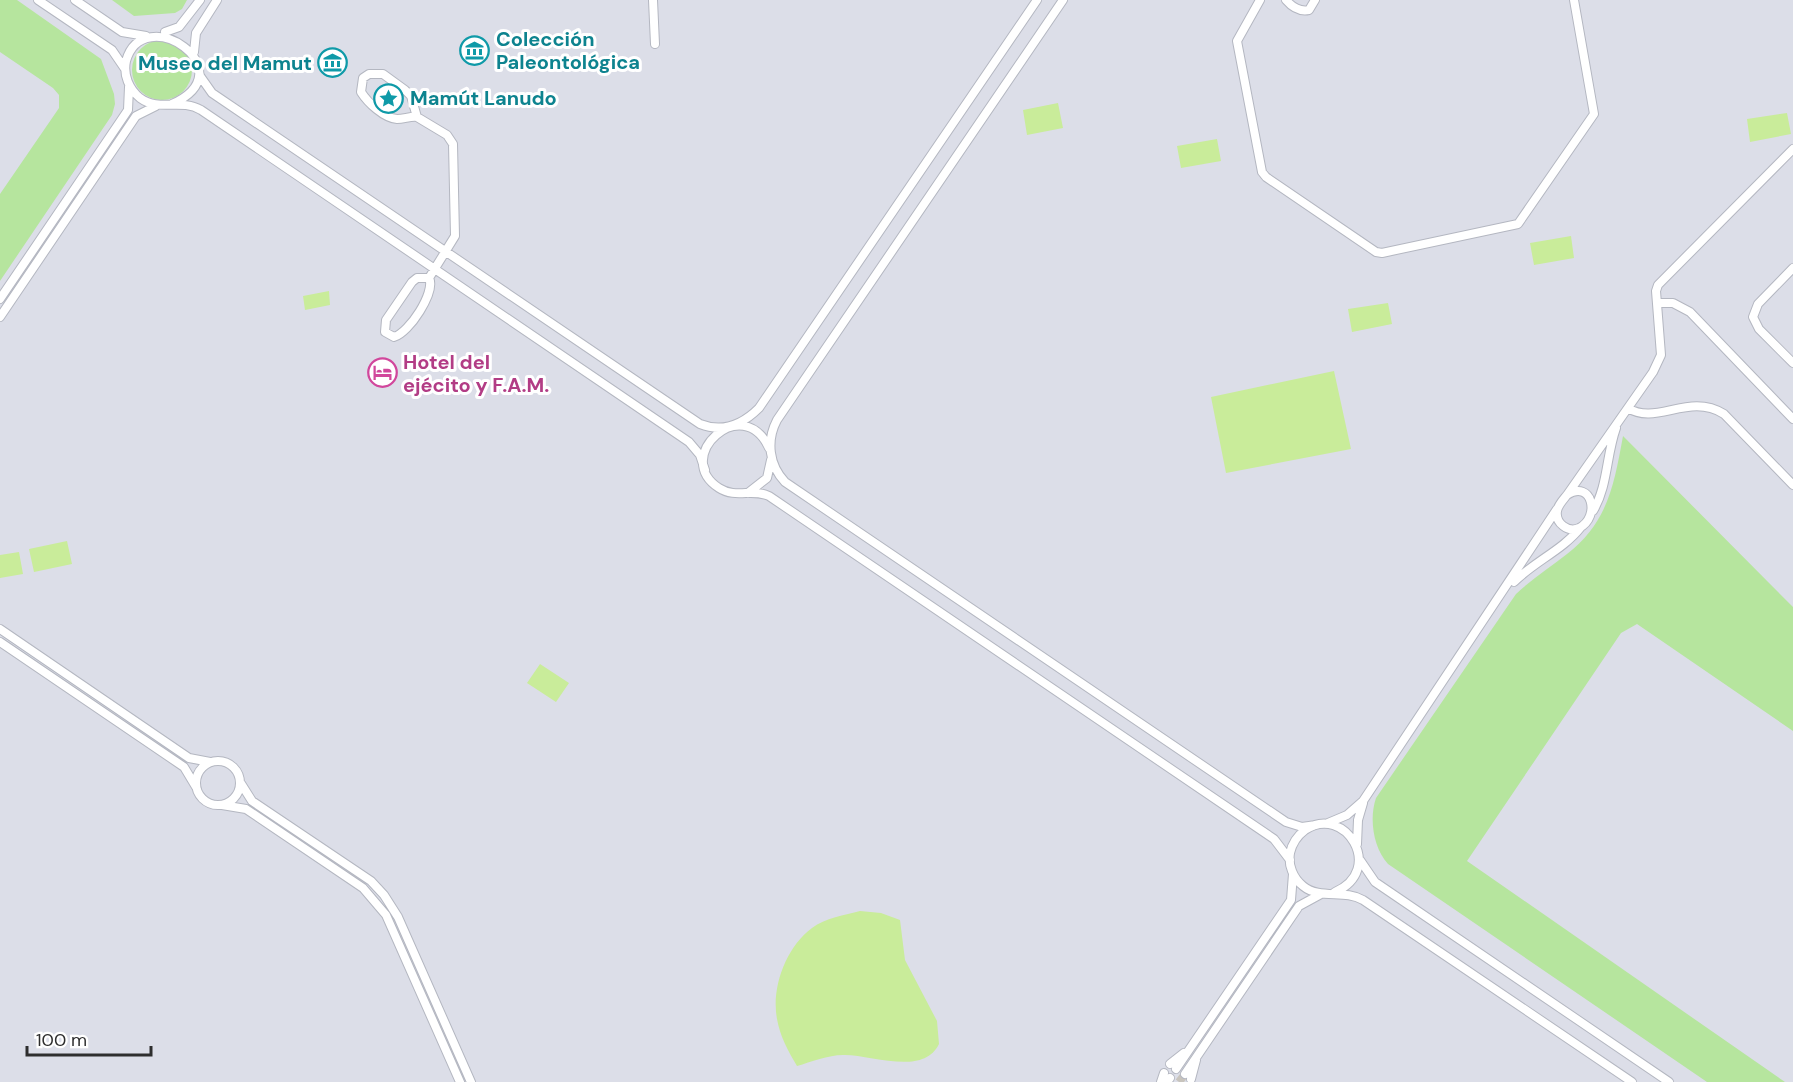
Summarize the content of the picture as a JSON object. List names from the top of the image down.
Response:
{
  "places": {
    "museum": ["Colección Paleontológica", "Museo del Mamut"],
    "place": ["Mamút Lanudo"],
    "hotel": ["Hotel del ejécito y F.A.M."]
  },
  "scale_bar": "100 m"
}
